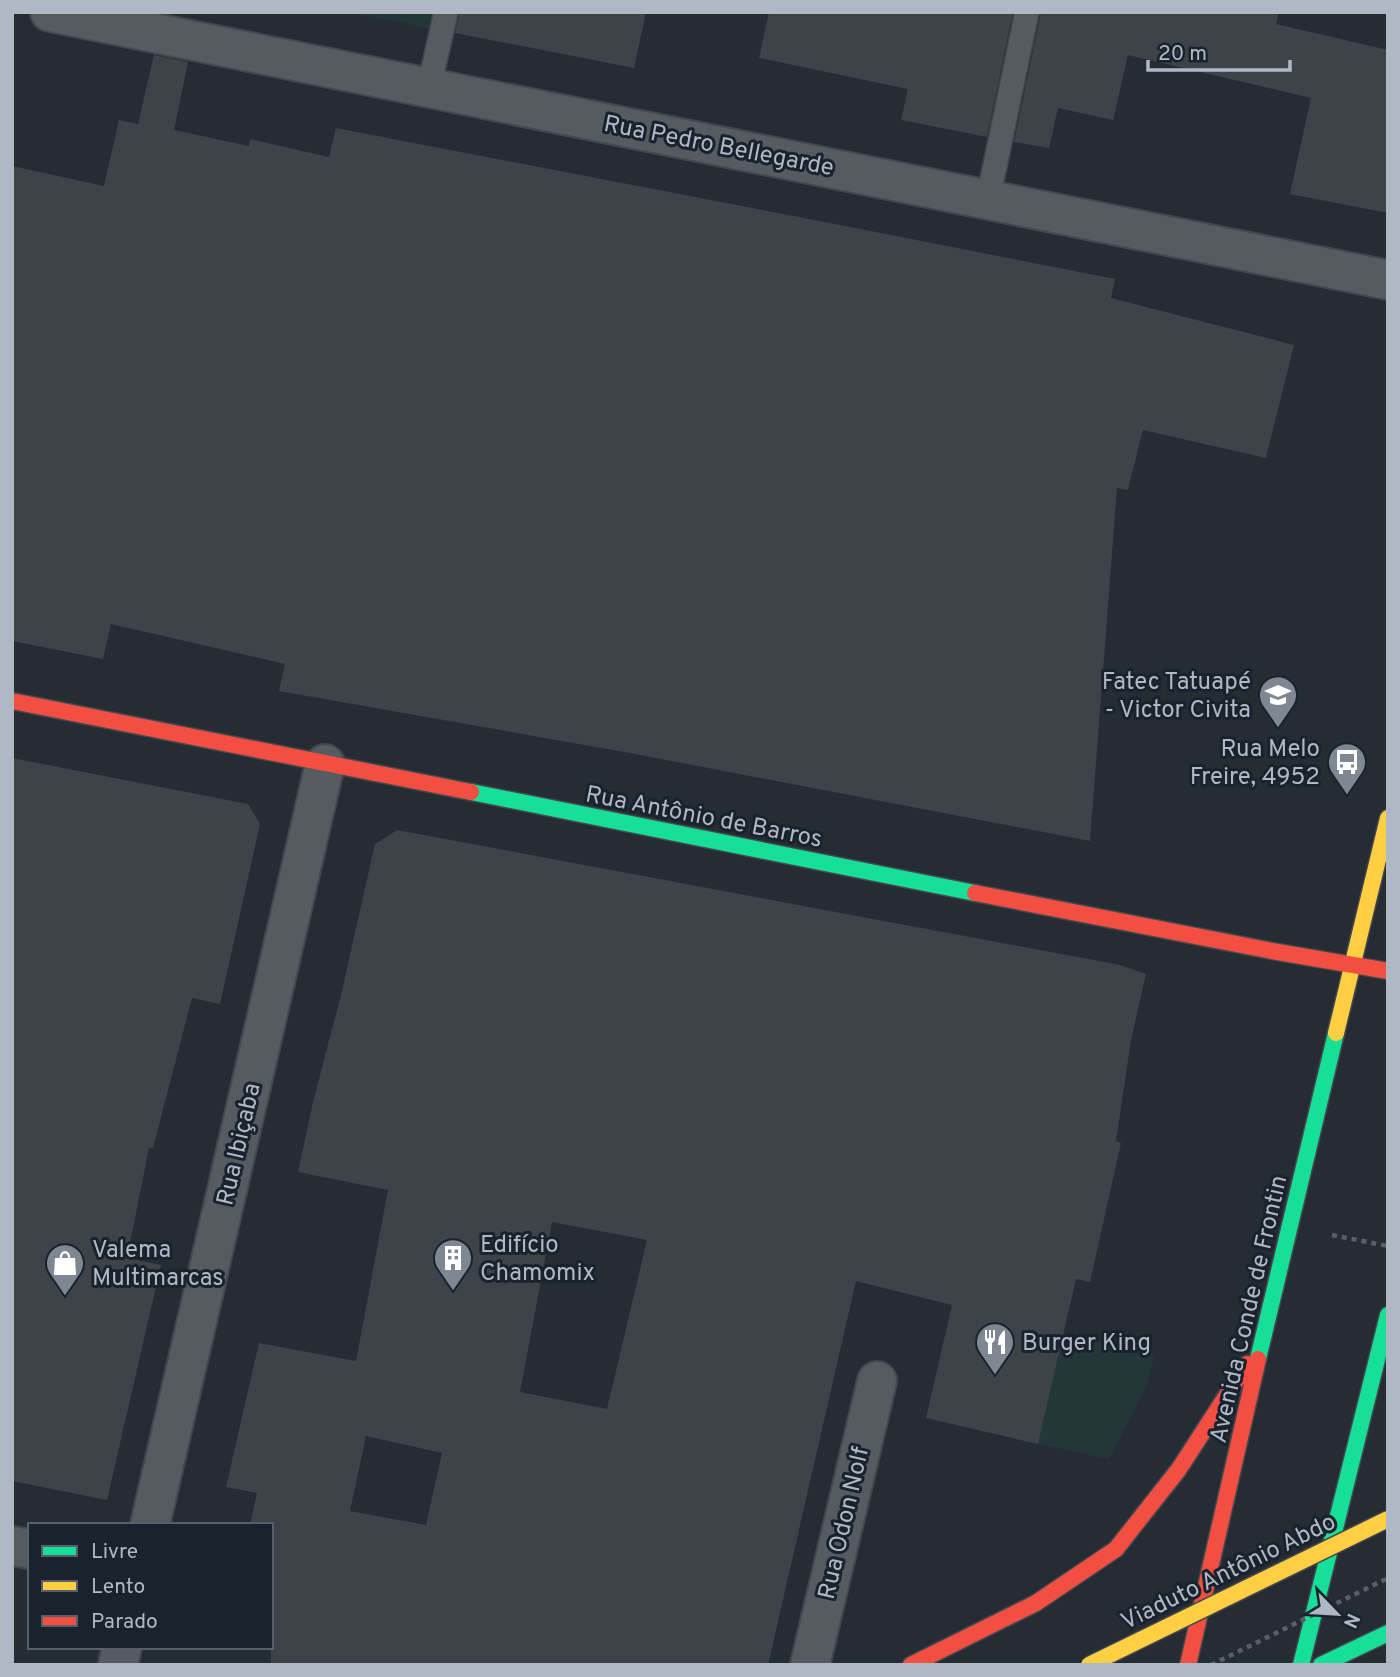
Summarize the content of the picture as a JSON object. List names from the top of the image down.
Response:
{
  "streets": {
    "main road": ["Rua Antônio de Barros", "Avenida Conde de Frontin", "Viaduto Antônio Abdo"],
    "street": ["Rua Pedro Bellegarde", "Rua Ibiçaba", "Rua Odon Nolf"]
  },
  "crossings": [
    ["Rua Antônio de Barros", "Rua Ibiçaba"],
    ["Rua Antônio de Barros", "Avenida Conde de Frontin"]
  ],
  "places": {
    "school or university": ["Fatec Tatuapé - Victor Civita"],
    "bus stop": ["Rua Melo Freire, 4952"],
    "building": ["Edifício Chamomix"],
    "shop": ["Valema Multimarcas"],
    "restaurant": ["Burger King"]
  },
  "legend": ["Livre", "Lento", "Parado"],
  "scale_bar": "20 m",
  "north": "bottom right"
}
